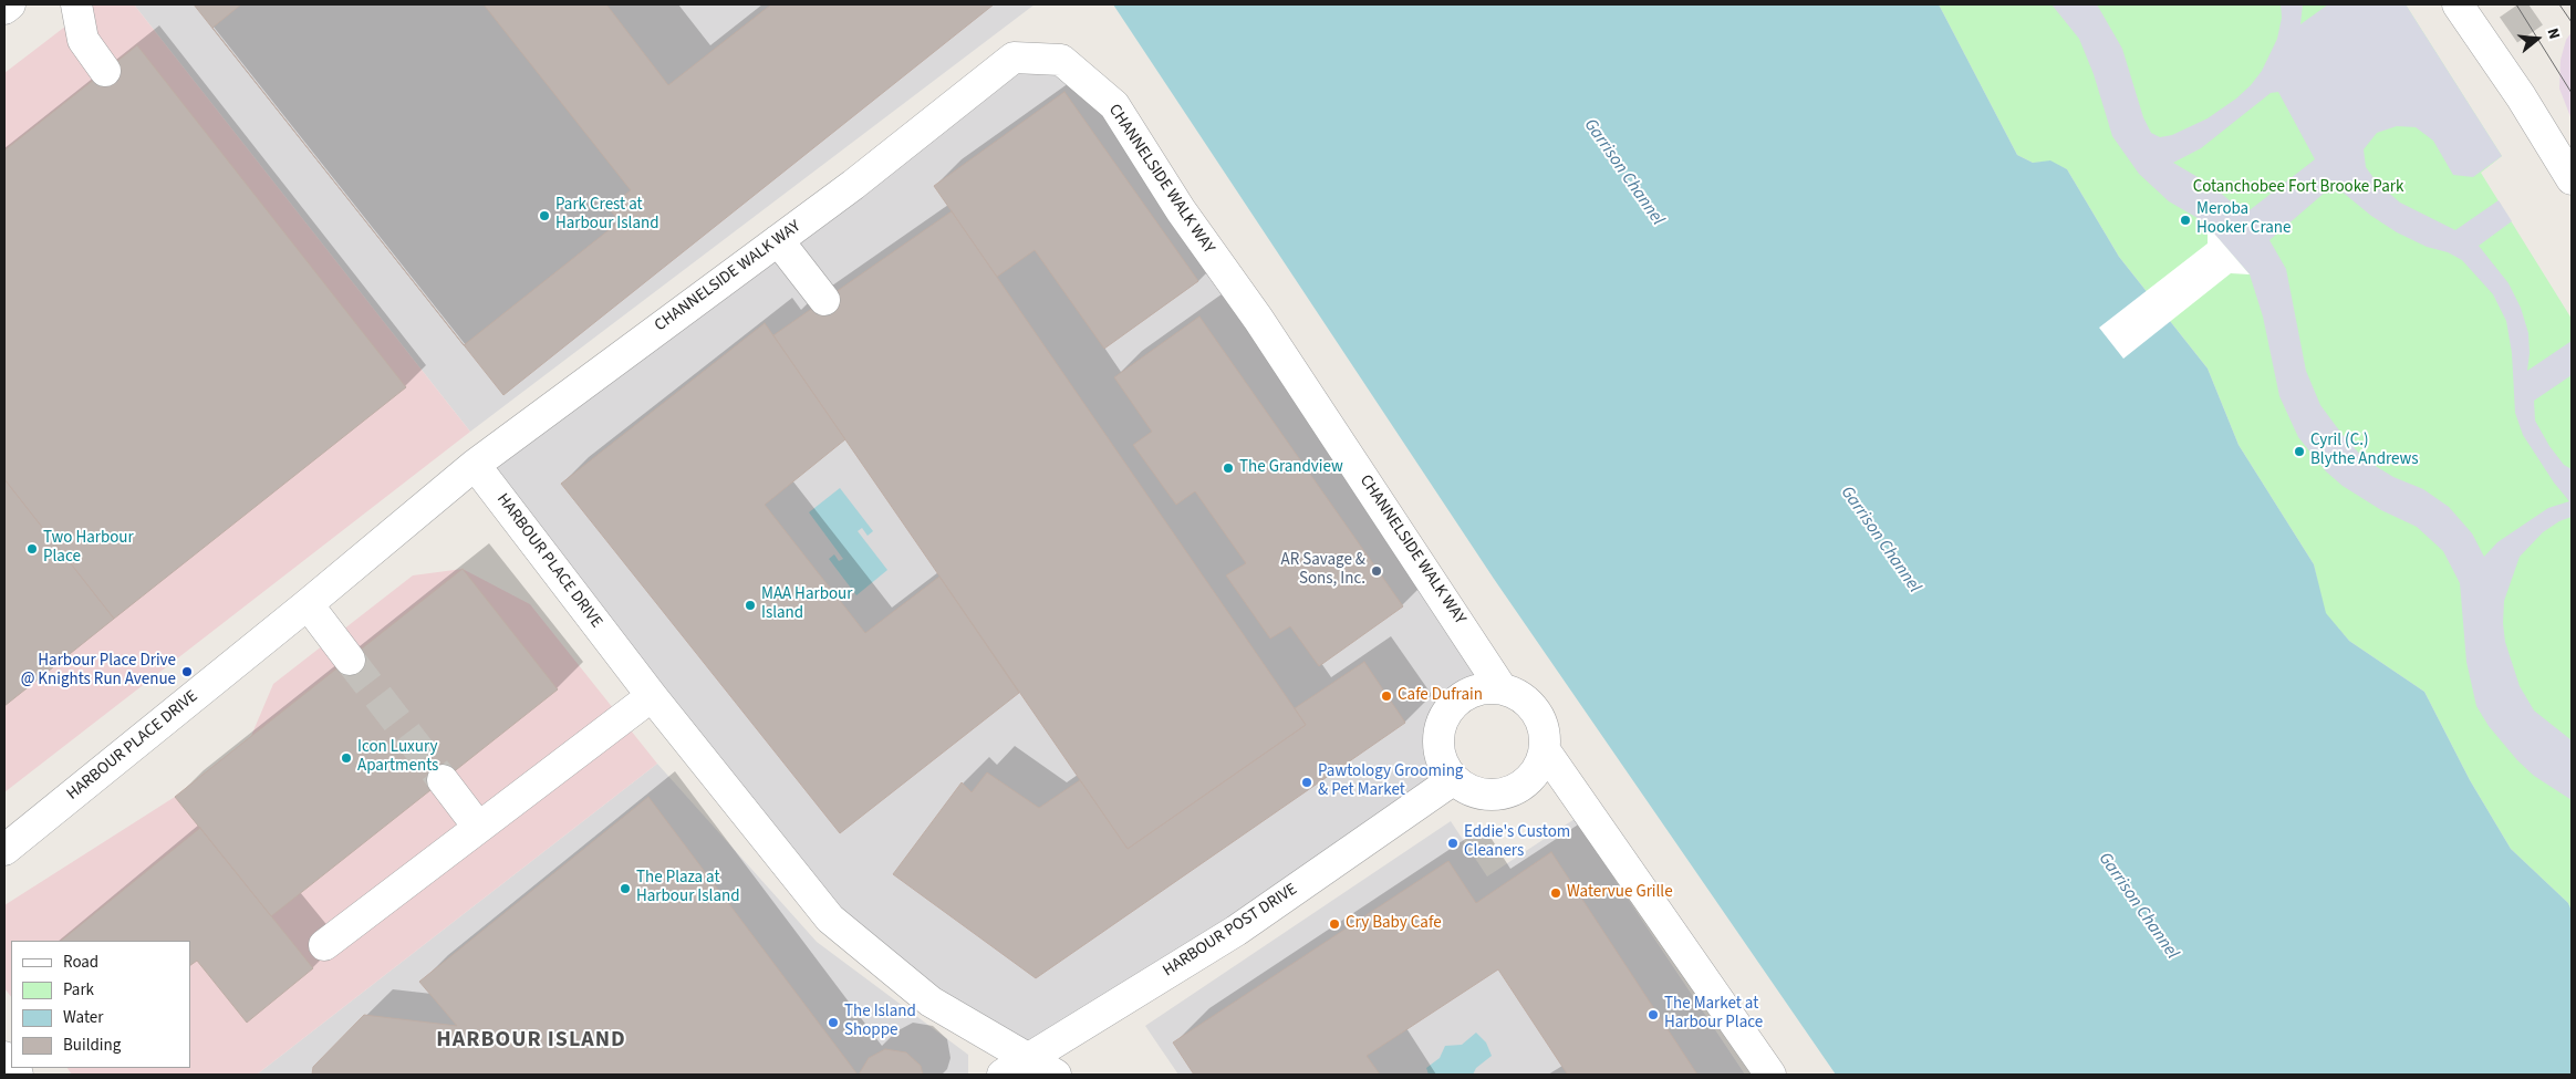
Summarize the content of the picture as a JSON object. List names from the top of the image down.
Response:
{
  "streets": {
    "street": ["CHANNELSIDE WALK WAY", "HARBOUR PLACE DRIVE", "HARBOUR POST DRIVE"]
  },
  "crossings": [
    ["CHANNELSIDE WALK WAY", "HARBOUR PLACE DRIVE"],
    ["CHANNELSIDE WALK WAY", "HARBOUR POST DRIVE"],
    ["HARBOUR PLACE DRIVE", "HARBOUR POST DRIVE"]
  ],
  "districts": ["HARBOUR ISLAND"],
  "water": ["Garrison Channel"],
  "parks": ["Cotanchobee Fort Brooke Park"],
  "places": [
    "Park Crest at Harbour Island",
    "Meroba Hooker Crane",
    "Cyril (C.) Blythe Andrews",
    "The Grandview",
    "Two Harbour Place",
    "AR Savage & Sons, Inc.",
    "MAA Harbour Island",
    "Harbour Place Drive @ Knights Run Avenue",
    "Cafe Dufrain",
    "Icon Luxury Apartments",
    "Pawtology Grooming & Pet Market",
    "Eddie's Custom Cleaners",
    "The Plaza at Harbour Island",
    "Watervue Grille",
    "Cry Baby Cafe",
    "The Market at Harbour Place",
    "The Island Shoppe"
  ],
  "legend": [
    "Road",
    "Park",
    "Water",
    "Building"
  ],
  "north": "right"
}
